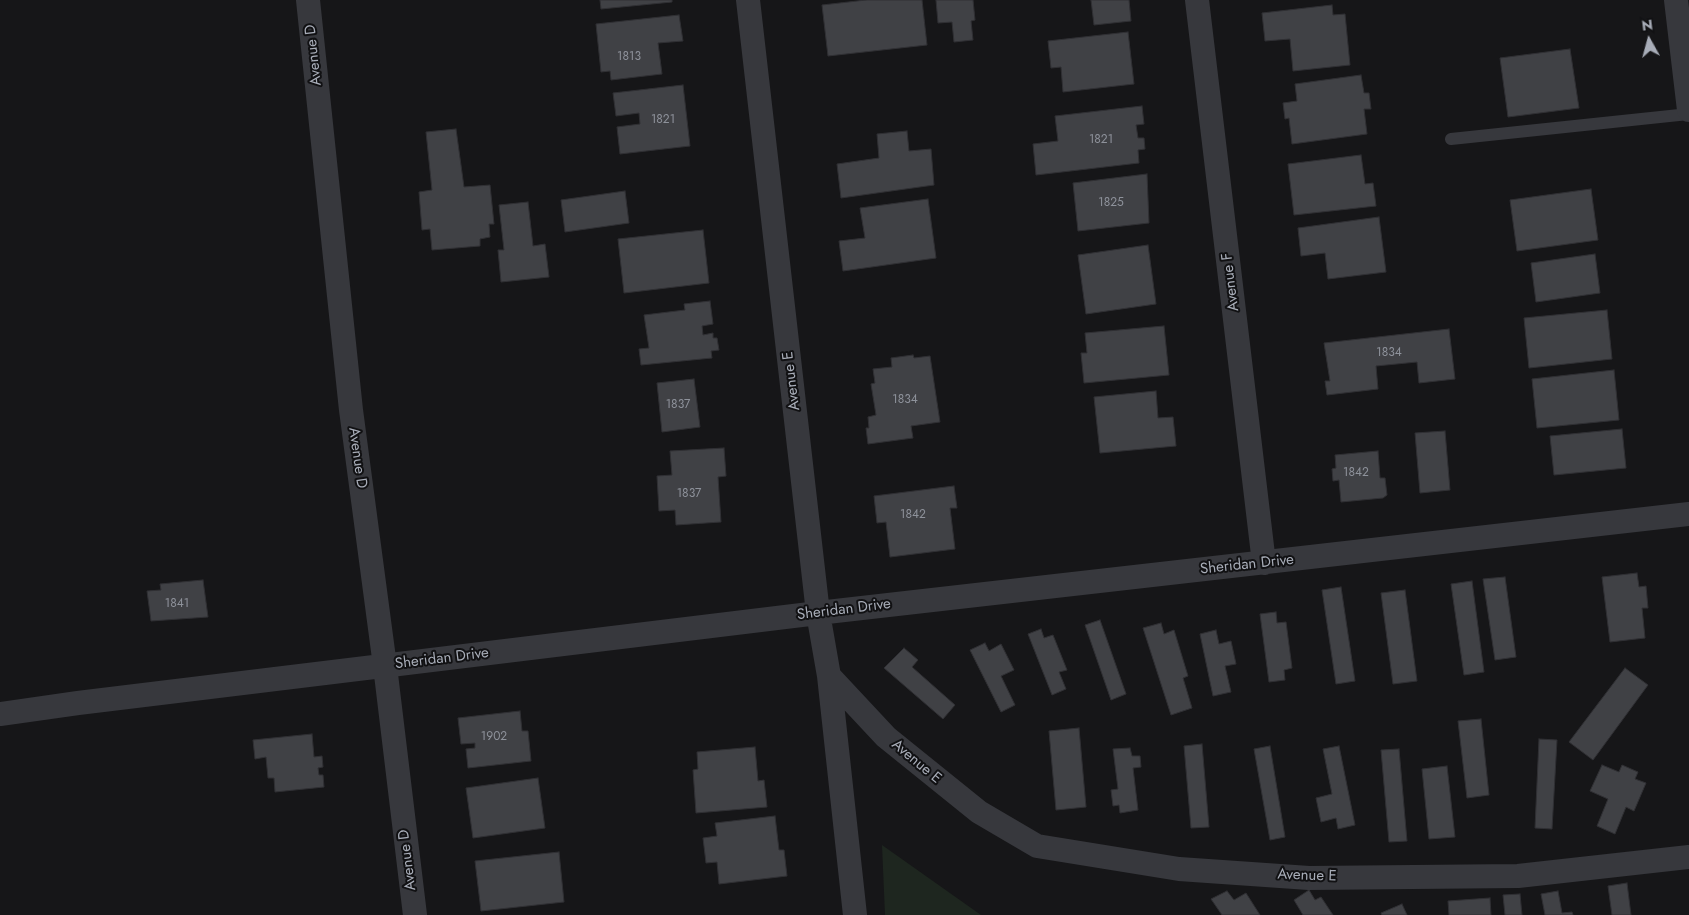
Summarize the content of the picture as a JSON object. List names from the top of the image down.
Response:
{
  "streets": {
    "street": [
      "Avenue D",
      "Avenue F",
      "Avenue E",
      "Sheridan Drive"
    ]
  },
  "crossings": [
    ["Avenue D", "Sheridan Drive"],
    ["Avenue F", "Sheridan Drive"],
    ["Avenue E", "Sheridan Drive"]
  ],
  "house_numbers": [
    "1813",
    "1821",
    "1821",
    "1825",
    "1834",
    "1834",
    "1837",
    "1842",
    "1837",
    "1842",
    "1841",
    "1902"
  ],
  "north": "top"
}
